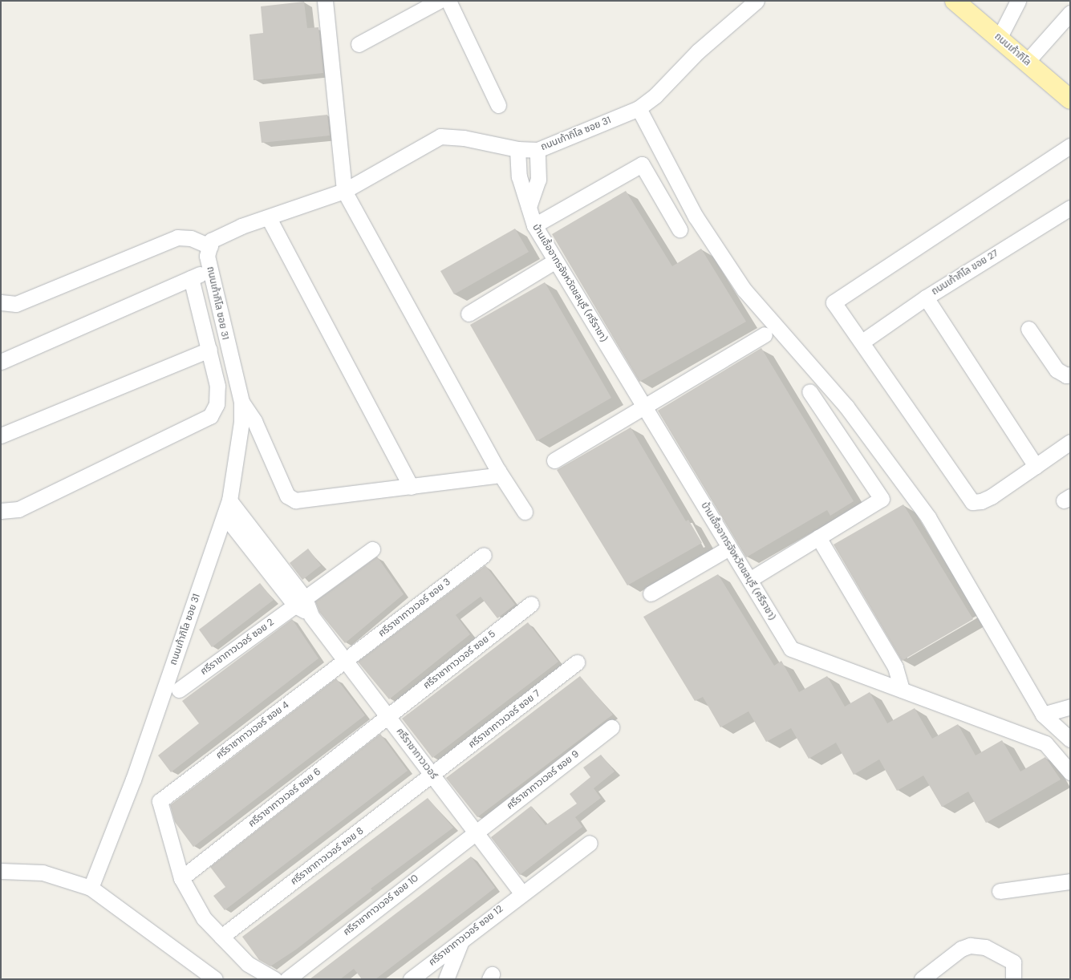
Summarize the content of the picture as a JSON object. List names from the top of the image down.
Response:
{
  "streets": {
    "main road": ["ถนนเก้ากิโล"],
    "street": [
      "ถนนเก้ากิโล ซอย 31",
      "ถนนเก้ากิโล ขอย 27",
      "บ้านเอื้ออาทรจังหวัดชลบุรี (ศรีราชา)",
      "ศรีราชาทาวเวอร์ ซอย 3",
      "ศรีราชาทาวเวอร์ ซอย 2",
      "ศรีราชาทาวเวอร์ ซอย 5",
      "ศรีราชาทาวเวอร์ ซอย 7",
      "ศรีราชาทาวเวอร์ ซอย 4",
      "ศรีราชาทาวเวอร์",
      "ศรีราชาทาวเวอร์ ซอย 9",
      "ศรีราชาทาวเวอร์ ซอย 6",
      "ศรีราชาทาวเวอร์ ซอย 8",
      "ศรีราชาทาวเวอร์ ซอย 10",
      "ศรีราชาทาวเวอร์ ซอย 12"
    ]
  },
  "crossings": [
    ["ถนนเก้ากิโล ซอย 31", "บ้านเอื้ออาทรจังหวัดชลบุรี (ศรีราชา)"],
    ["ถนนเก้ากิโล ซอย 31", "ศรีราชาทาวเวอร์"],
    ["ศรีราชาทาวเวอร์ ซอย 3", "ศรีราชาทาวเวอร์ ซอย 4"],
    ["ศรีราชาทาวเวอร์ ซอย 3", "ศรีราชาทาวเวอร์"],
    ["ศรีราชาทาวเวอร์ ซอย 2", "ศรีราชาทาวเวอร์"],
    ["ศรีราชาทาวเวอร์ ซอย 5", "ศรีราชาทาวเวอร์"],
    ["ศรีราชาทาวเวอร์ ซอย 5", "ศรีราชาทาวเวอร์ ซอย 6"],
    ["ศรีราชาทาวเวอร์ ซอย 7", "ศรีราชาทาวเวอร์"],
    ["ศรีราชาทาวเวอร์ ซอย 7", "ศรีราชาทาวเวอร์ ซอย 8"],
    ["ศรีราชาทาวเวอร์ ซอย 4", "ศรีราชาทาวเวอร์"],
    ["ศรีราชาทาวเวอร์ ซอย 4", "ศรีราชาทาวเวอร์ ซอย 6"],
    ["ศรีราชาทาวเวอร์", "ศรีราชาทาวเวอร์ ซอย 9"],
    ["ศรีราชาทาวเวอร์", "ศรีราชาทาวเวอร์ ซอย 6"],
    ["ศรีราชาทาวเวอร์", "ศรีราชาทาวเวอร์ ซอย 8"],
    ["ศรีราชาทาวเวอร์", "ศรีราชาทาวเวอร์ ซอย 10"],
    ["ศรีราชาทาวเวอร์", "ศรีราชาทาวเวอร์ ซอย 12"],
    ["ศรีราชาทาวเวอร์ ซอย 9", "ศรีราชาทาวเวอร์ ซอย 10"]
  ]
}
